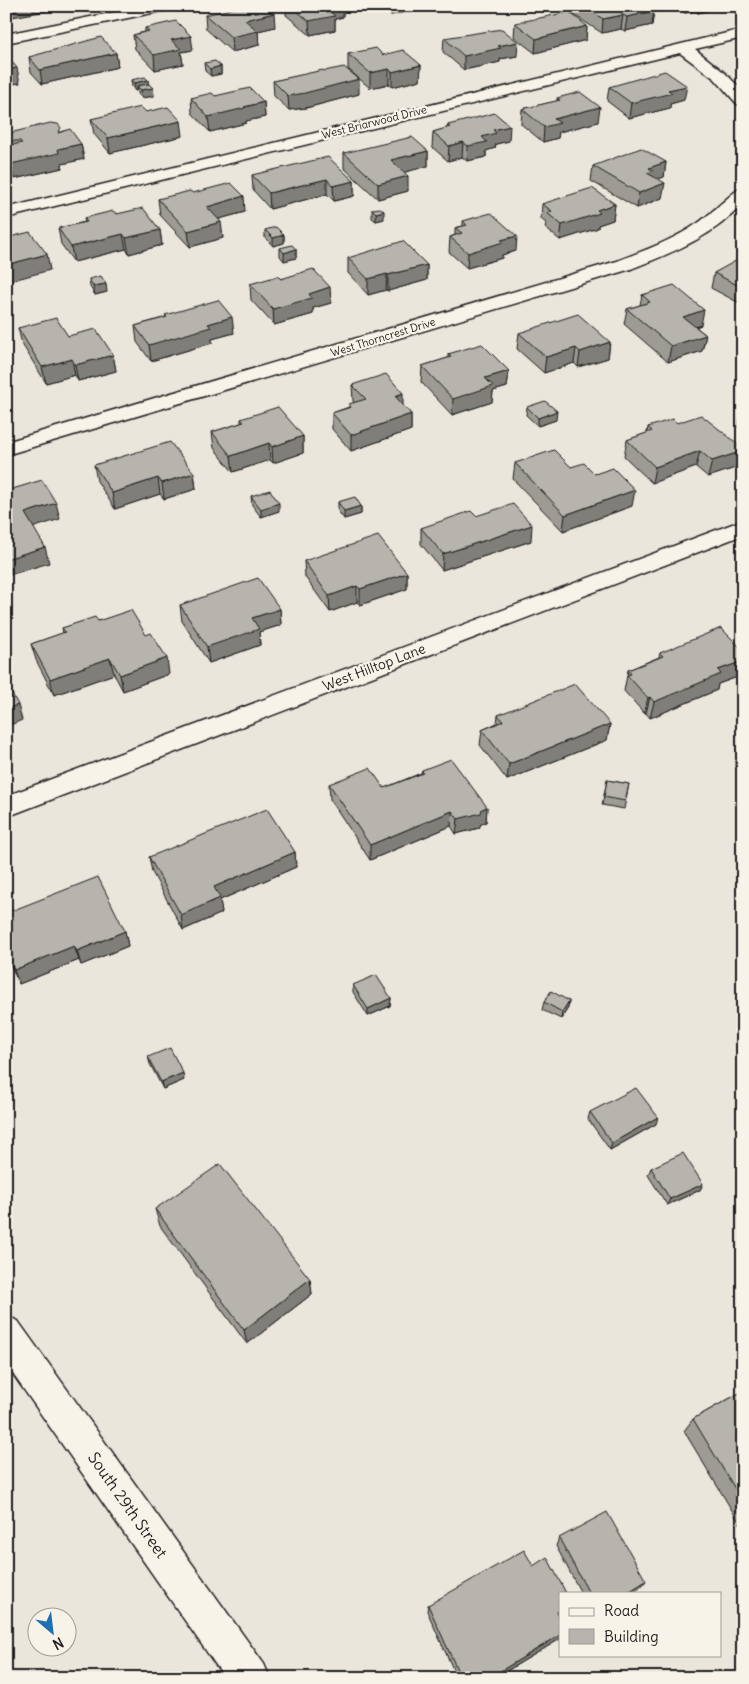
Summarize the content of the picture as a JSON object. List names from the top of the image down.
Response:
{
  "streets": {
    "street": [
      "West Briarwood Drive",
      "West Thorncrest Drive",
      "West Hilltop Lane",
      "South 29th Street"
    ]
  },
  "legend": ["Road", "Building"],
  "north": "bottom right"
}
